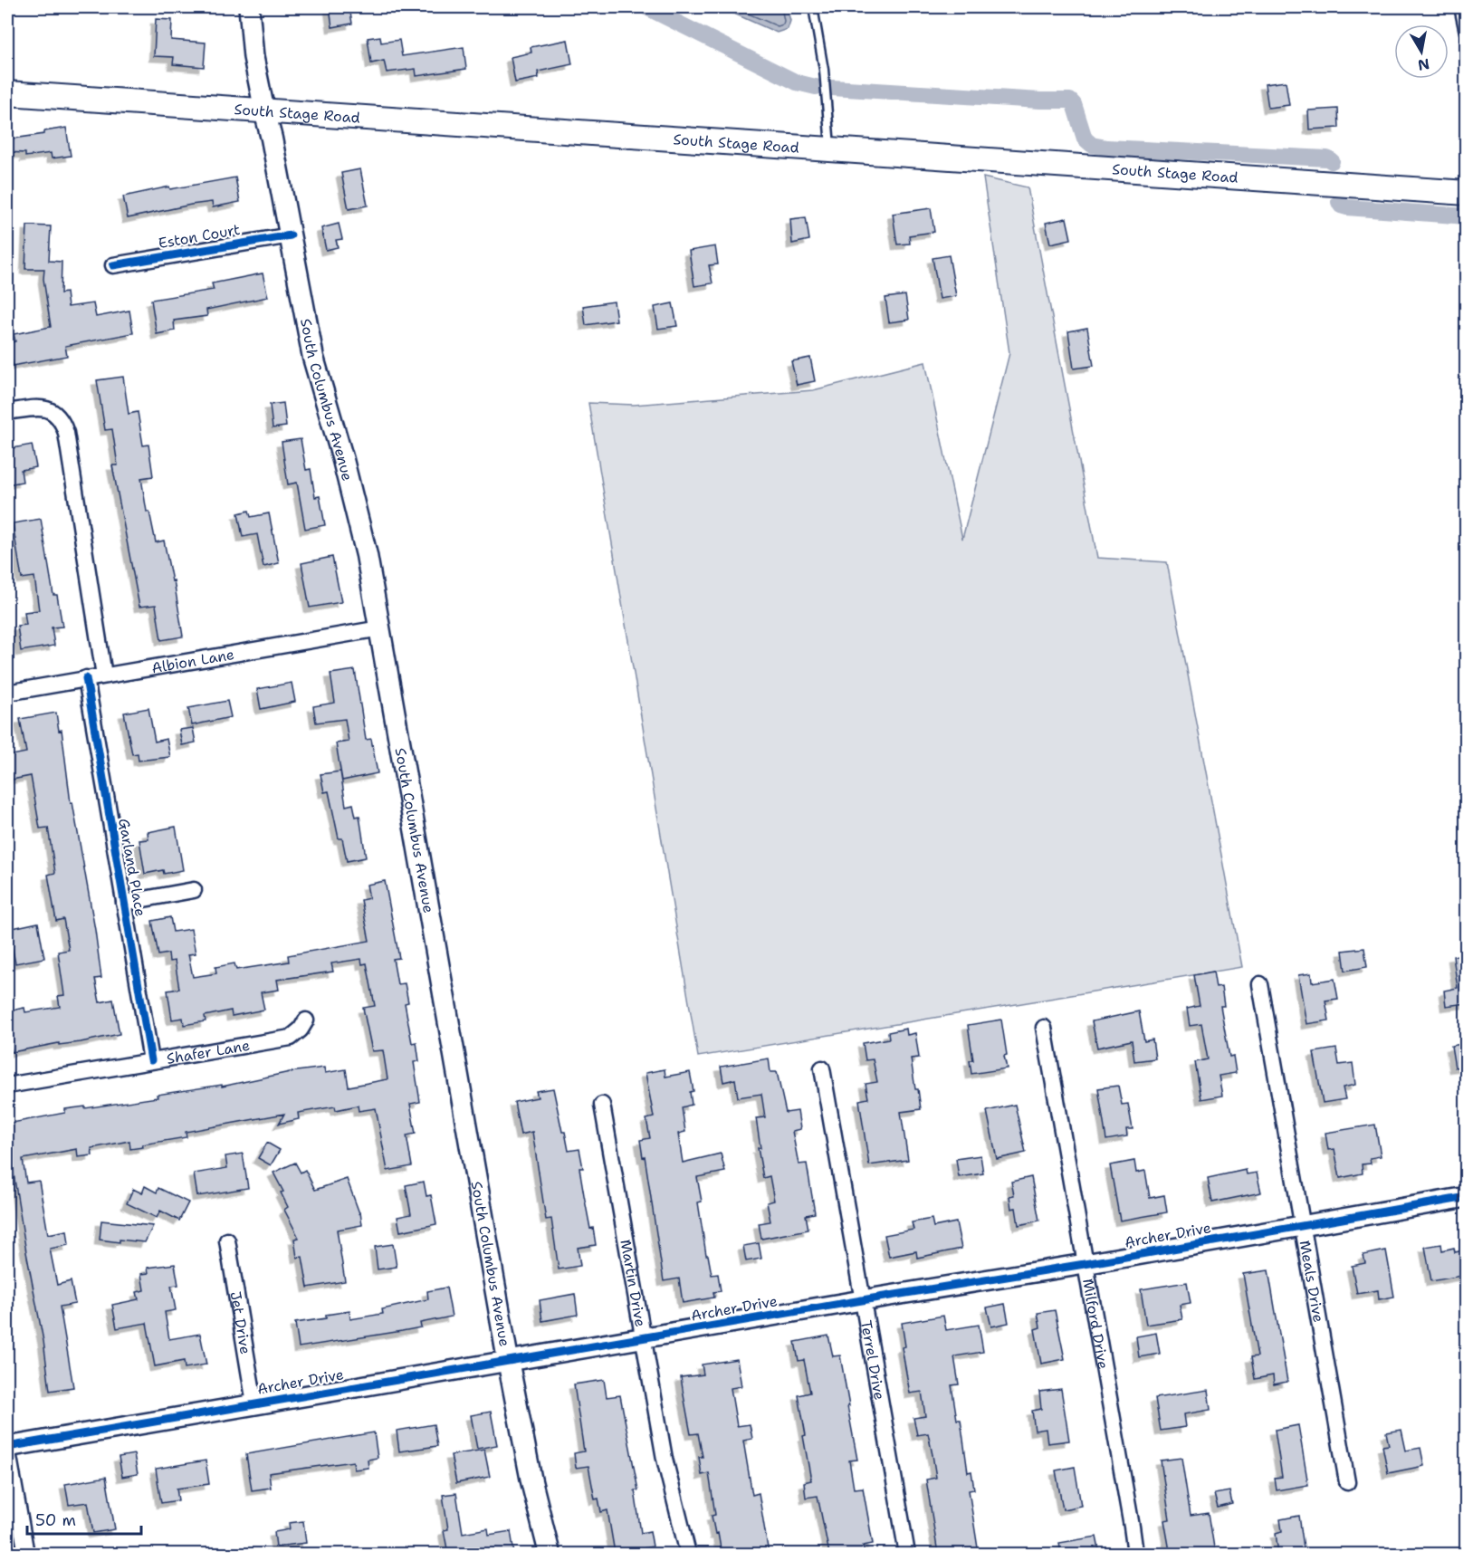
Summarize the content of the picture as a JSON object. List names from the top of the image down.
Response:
{
  "streets": {
    "main road": ["South Stage Road", "South Columbus Avenue"],
    "street": [
      "Eston Court",
      "Albion Lane",
      "Garland Place",
      "Shafer Lane",
      "Archer Drive",
      "Meals Drive",
      "Martin Drive",
      "Jet Drive",
      "Milford Drive",
      "Terrel Drive"
    ]
  },
  "crossings": [
    ["South Stage Road", "South Columbus Avenue"],
    ["Eston Court", "South Columbus Avenue"],
    ["South Columbus Avenue", "Albion Lane"],
    ["South Columbus Avenue", "Archer Drive"],
    ["Albion Lane", "Garland Place"],
    ["Garland Place", "Shafer Lane"],
    ["Archer Drive", "Meals Drive"],
    ["Archer Drive", "Martin Drive"],
    ["Archer Drive", "Jet Drive"],
    ["Archer Drive", "Milford Drive"],
    ["Archer Drive", "Terrel Drive"]
  ],
  "scale_bar": "50 m",
  "north": "bottom"
}
